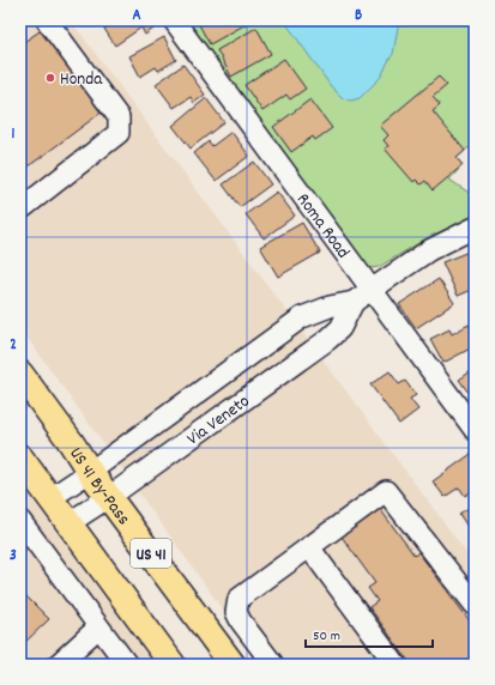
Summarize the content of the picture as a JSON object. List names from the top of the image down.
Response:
{
  "streets": {
    "main road": ["US 41 By-Pass", "US 41"],
    "street": ["Roma Road", "Via Veneto"]
  },
  "crossings": [
    ["Roma Road", "Via Veneto"],
    ["Via Veneto", "US 41 By-Pass"],
    ["Via Veneto", "US 41"]
  ],
  "places": ["Honda"],
  "scale_bar": "50 m",
  "grid": {
    "columns": ["A", "B"],
    "rows": ["1", "2", "3"]
  }
}
